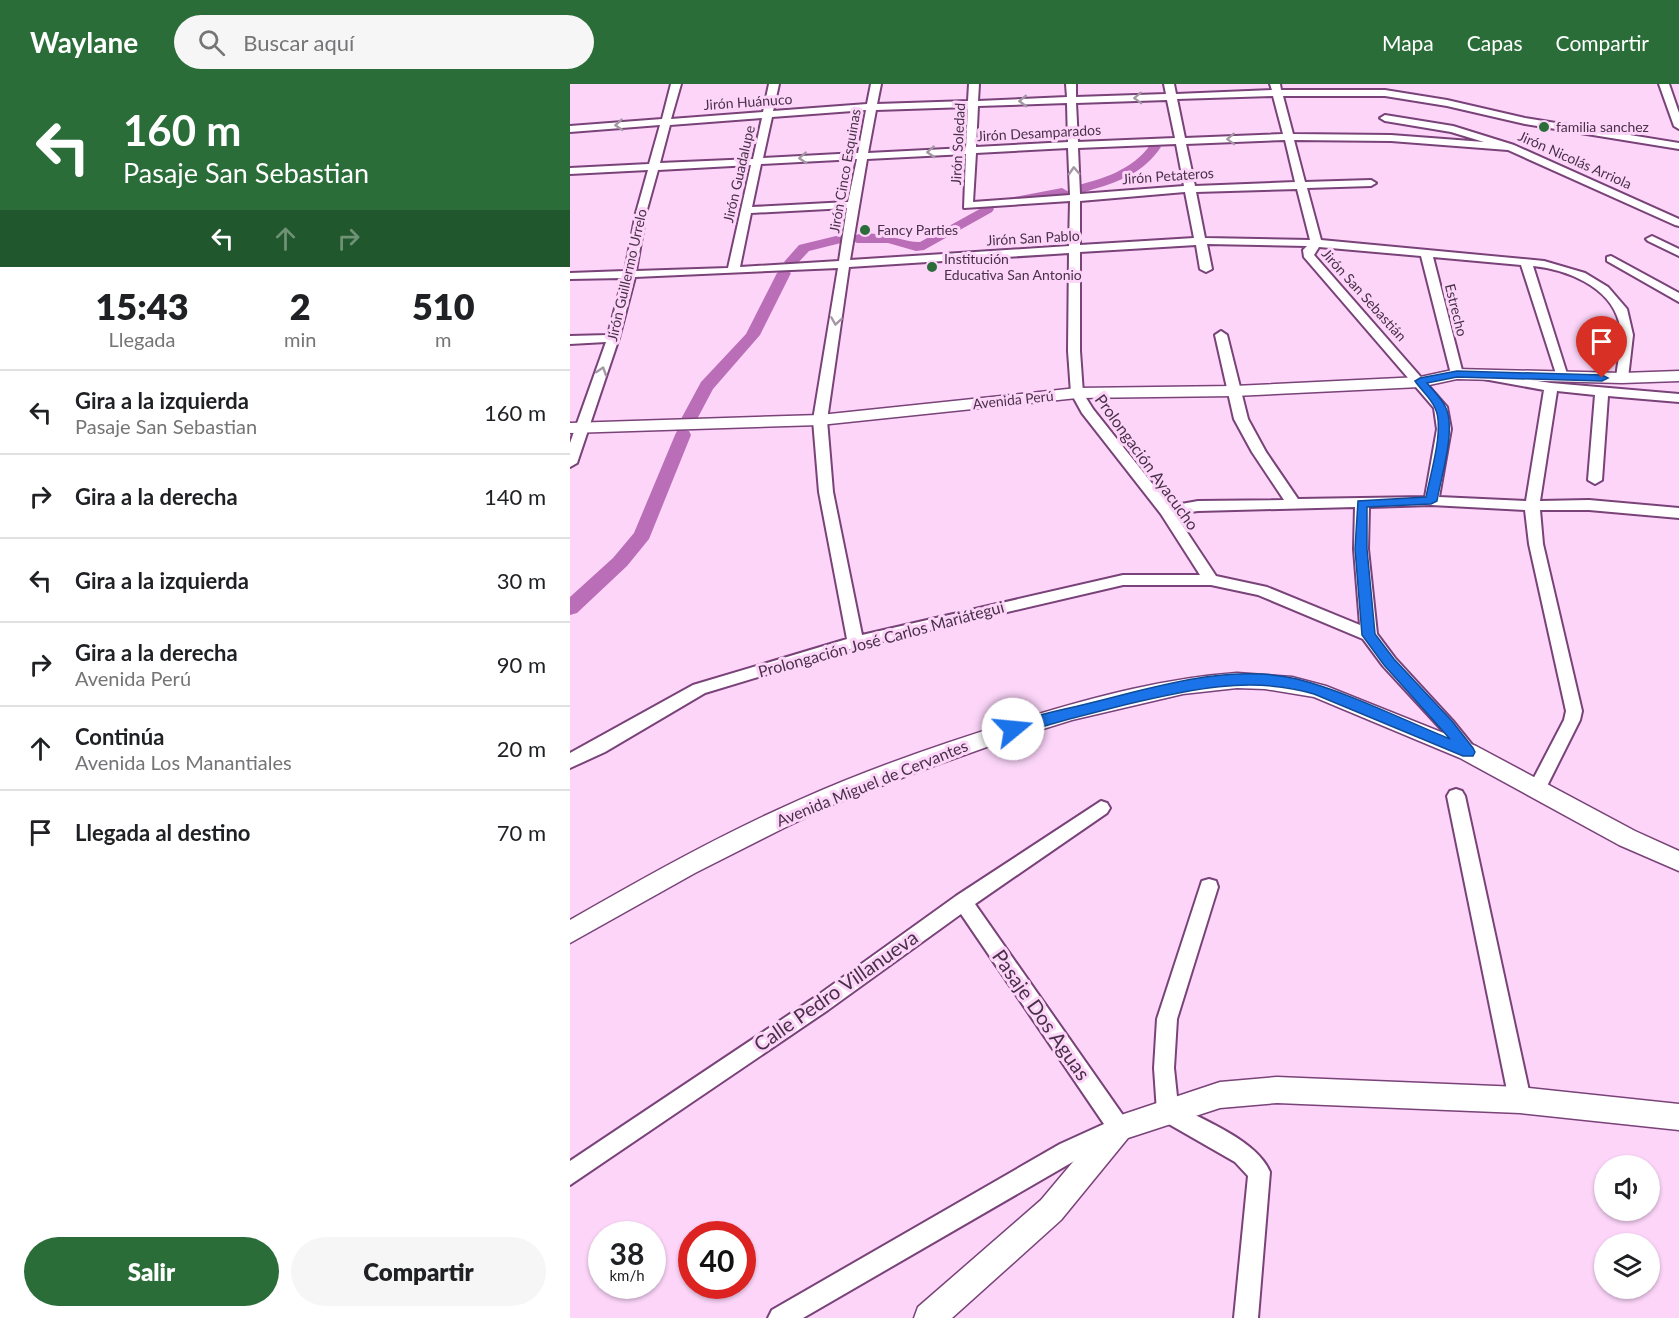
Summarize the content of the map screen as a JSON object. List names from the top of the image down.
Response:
{
  "streets": {
    "street": [
      "Jirón Huánuco",
      "Jirón Desamparados",
      "Jirón Soledad",
      "Jirón Nicolás Arriola",
      "Jirón Cinco Esquinas",
      "Jirón Guadalupe",
      "Jirón Petateros",
      "Jirón San Pablo",
      "Jirón Guillermo Urrelo",
      "Jirón San Sebastián",
      "Estrecho",
      "Avenida Perú",
      "Prolongación Ayacucho",
      "Prolongación José Carlos Mariátegui",
      "Avenida Miguel de Cervantes",
      "Calle Pedro Villanueva",
      "Pasaje Dos Aguas"
    ]
  },
  "crossings": [
    ["Jirón Huánuco", "Jirón Soledad"],
    ["Jirón Huánuco", "Jirón Nicolás Arriola"],
    ["Jirón Huánuco", "Jirón Cinco Esquinas"],
    ["Jirón Huánuco", "Jirón Guadalupe"],
    ["Jirón Huánuco", "Jirón Guillermo Urrelo"],
    ["Jirón Huánuco", "Jirón San Sebastián"],
    ["Jirón Huánuco", "Prolongación Ayacucho"],
    ["Jirón Desamparados", "Jirón Soledad"],
    ["Jirón Desamparados", "Jirón Nicolás Arriola"],
    ["Jirón Desamparados", "Jirón Cinco Esquinas"],
    ["Jirón Desamparados", "Jirón Guadalupe"],
    ["Jirón Desamparados", "Jirón Guillermo Urrelo"],
    ["Jirón Desamparados", "Jirón San Sebastián"],
    ["Jirón Desamparados", "Prolongación Ayacucho"],
    ["Jirón Soledad", "Jirón Petateros"],
    ["Jirón Cinco Esquinas", "Jirón San Pablo"],
    ["Jirón Cinco Esquinas", "Avenida Perú"],
    ["Jirón Cinco Esquinas", "Prolongación José Carlos Mariátegui"],
    ["Jirón Guadalupe", "Jirón San Pablo"],
    ["Jirón Petateros", "Jirón San Sebastián"],
    ["Jirón Petateros", "Prolongación Ayacucho"],
    ["Jirón San Pablo", "Jirón Guillermo Urrelo"],
    ["Jirón San Pablo", "Jirón San Sebastián"],
    ["Jirón San Pablo", "Estrecho"],
    ["Jirón San Pablo", "Avenida Perú"],
    ["Jirón San Pablo", "Prolongación Ayacucho"],
    ["Jirón Guillermo Urrelo", "Avenida Perú"],
    ["Jirón San Sebastián", "Avenida Perú"],
    ["Estrecho", "Avenida Perú"],
    ["Avenida Perú", "Prolongación Ayacucho"],
    ["Prolongación Ayacucho", "Prolongación José Carlos Mariátegui"],
    ["Calle Pedro Villanueva", "Pasaje Dos Aguas"]
  ],
  "places": ["familia sanchez", "Fancy Parties", "Institución Educativa San Antonio"],
  "page": {
    "header": "Waylane",
    "search": "Buscar aquí",
    "nav": ["Mapa", "Capas", "Compartir"],
    "turn": ["160 m", "Pasaje San Sebastian"],
    "eta": [
      "15:43",
      "Llegada",
      "2",
      "min",
      "510",
      "m"
    ],
    "list": [
      {
        "name": "Gira a la izquierda",
        "note": "Pasaje San Sebastian",
        "value": "160 m"
      },
      {
        "name": "Gira a la derecha",
        "value": "140 m"
      },
      {
        "name": "Gira a la izquierda",
        "value": "30 m"
      },
      {
        "name": "Gira a la derecha",
        "note": "Avenida Perú",
        "value": "90 m"
      },
      {
        "name": "Continúa",
        "note": "Avenida Los Manantiales",
        "value": "20 m"
      },
      {
        "name": "Llegada al destino",
        "value": "70 m"
      }
    ],
    "speed": "38 km/h",
    "limit": "40",
    "buttons": ["Salir", "Compartir"]
  }
}
